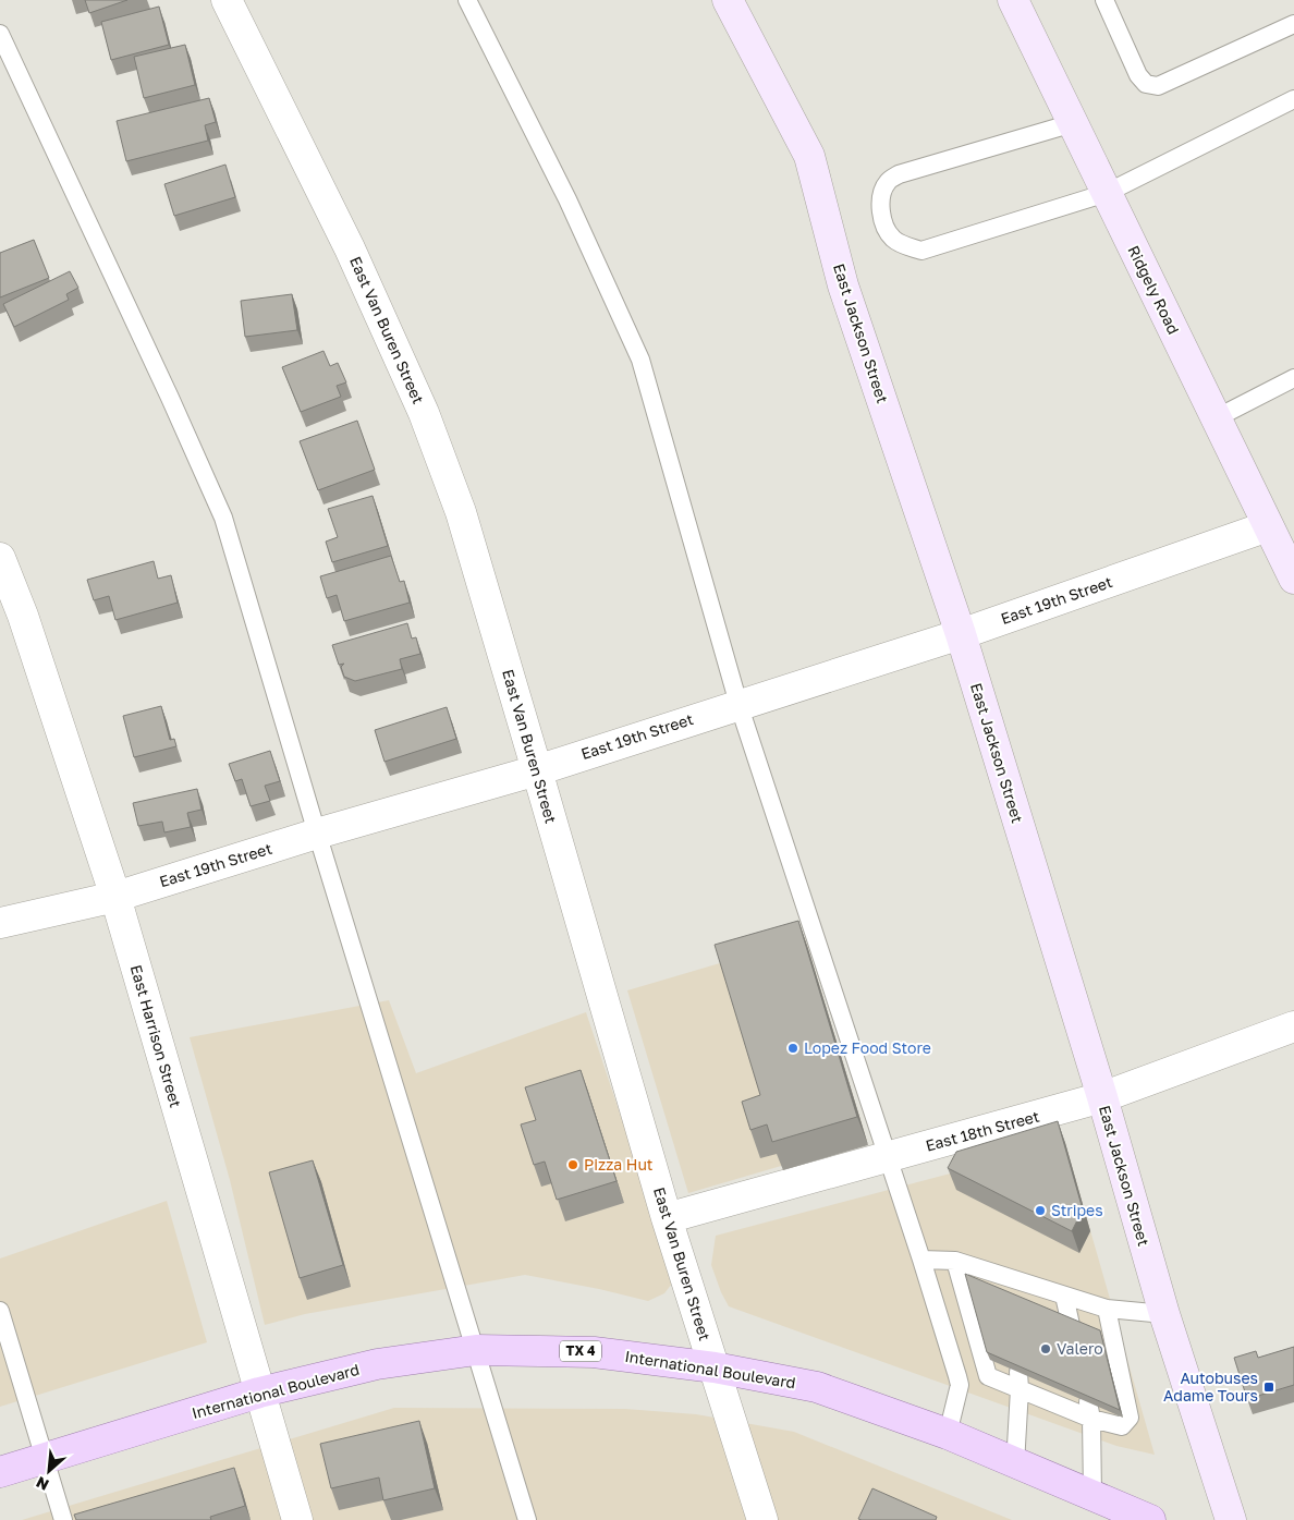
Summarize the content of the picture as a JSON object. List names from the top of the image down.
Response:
{
  "streets": {
    "main road": [
      "Ridgely Road",
      "East Jackson Street",
      "TX 4",
      "International Boulevard"
    ],
    "street": [
      "East Van Buren Street",
      "East 19th Street",
      "East Harrison Street",
      "East 18th Street"
    ]
  },
  "crossings": [
    ["Ridgely Road", "East 19th Street"],
    ["East Van Buren Street", "East 19th Street"],
    ["East Van Buren Street", "East 18th Street"],
    ["East Van Buren Street", "International Boulevard"],
    ["East Jackson Street", "East 19th Street"],
    ["East Jackson Street", "East 18th Street"],
    ["East 19th Street", "East Harrison Street"],
    ["East Harrison Street", "International Boulevard"]
  ],
  "places": {
    "other": [
      "Lopez Food Store",
      "Pizza Hut",
      "Stripes",
      "Valero"
    ],
    "transit": ["Autobuses Adame Tours"]
  },
  "north": "bottom left"
}
